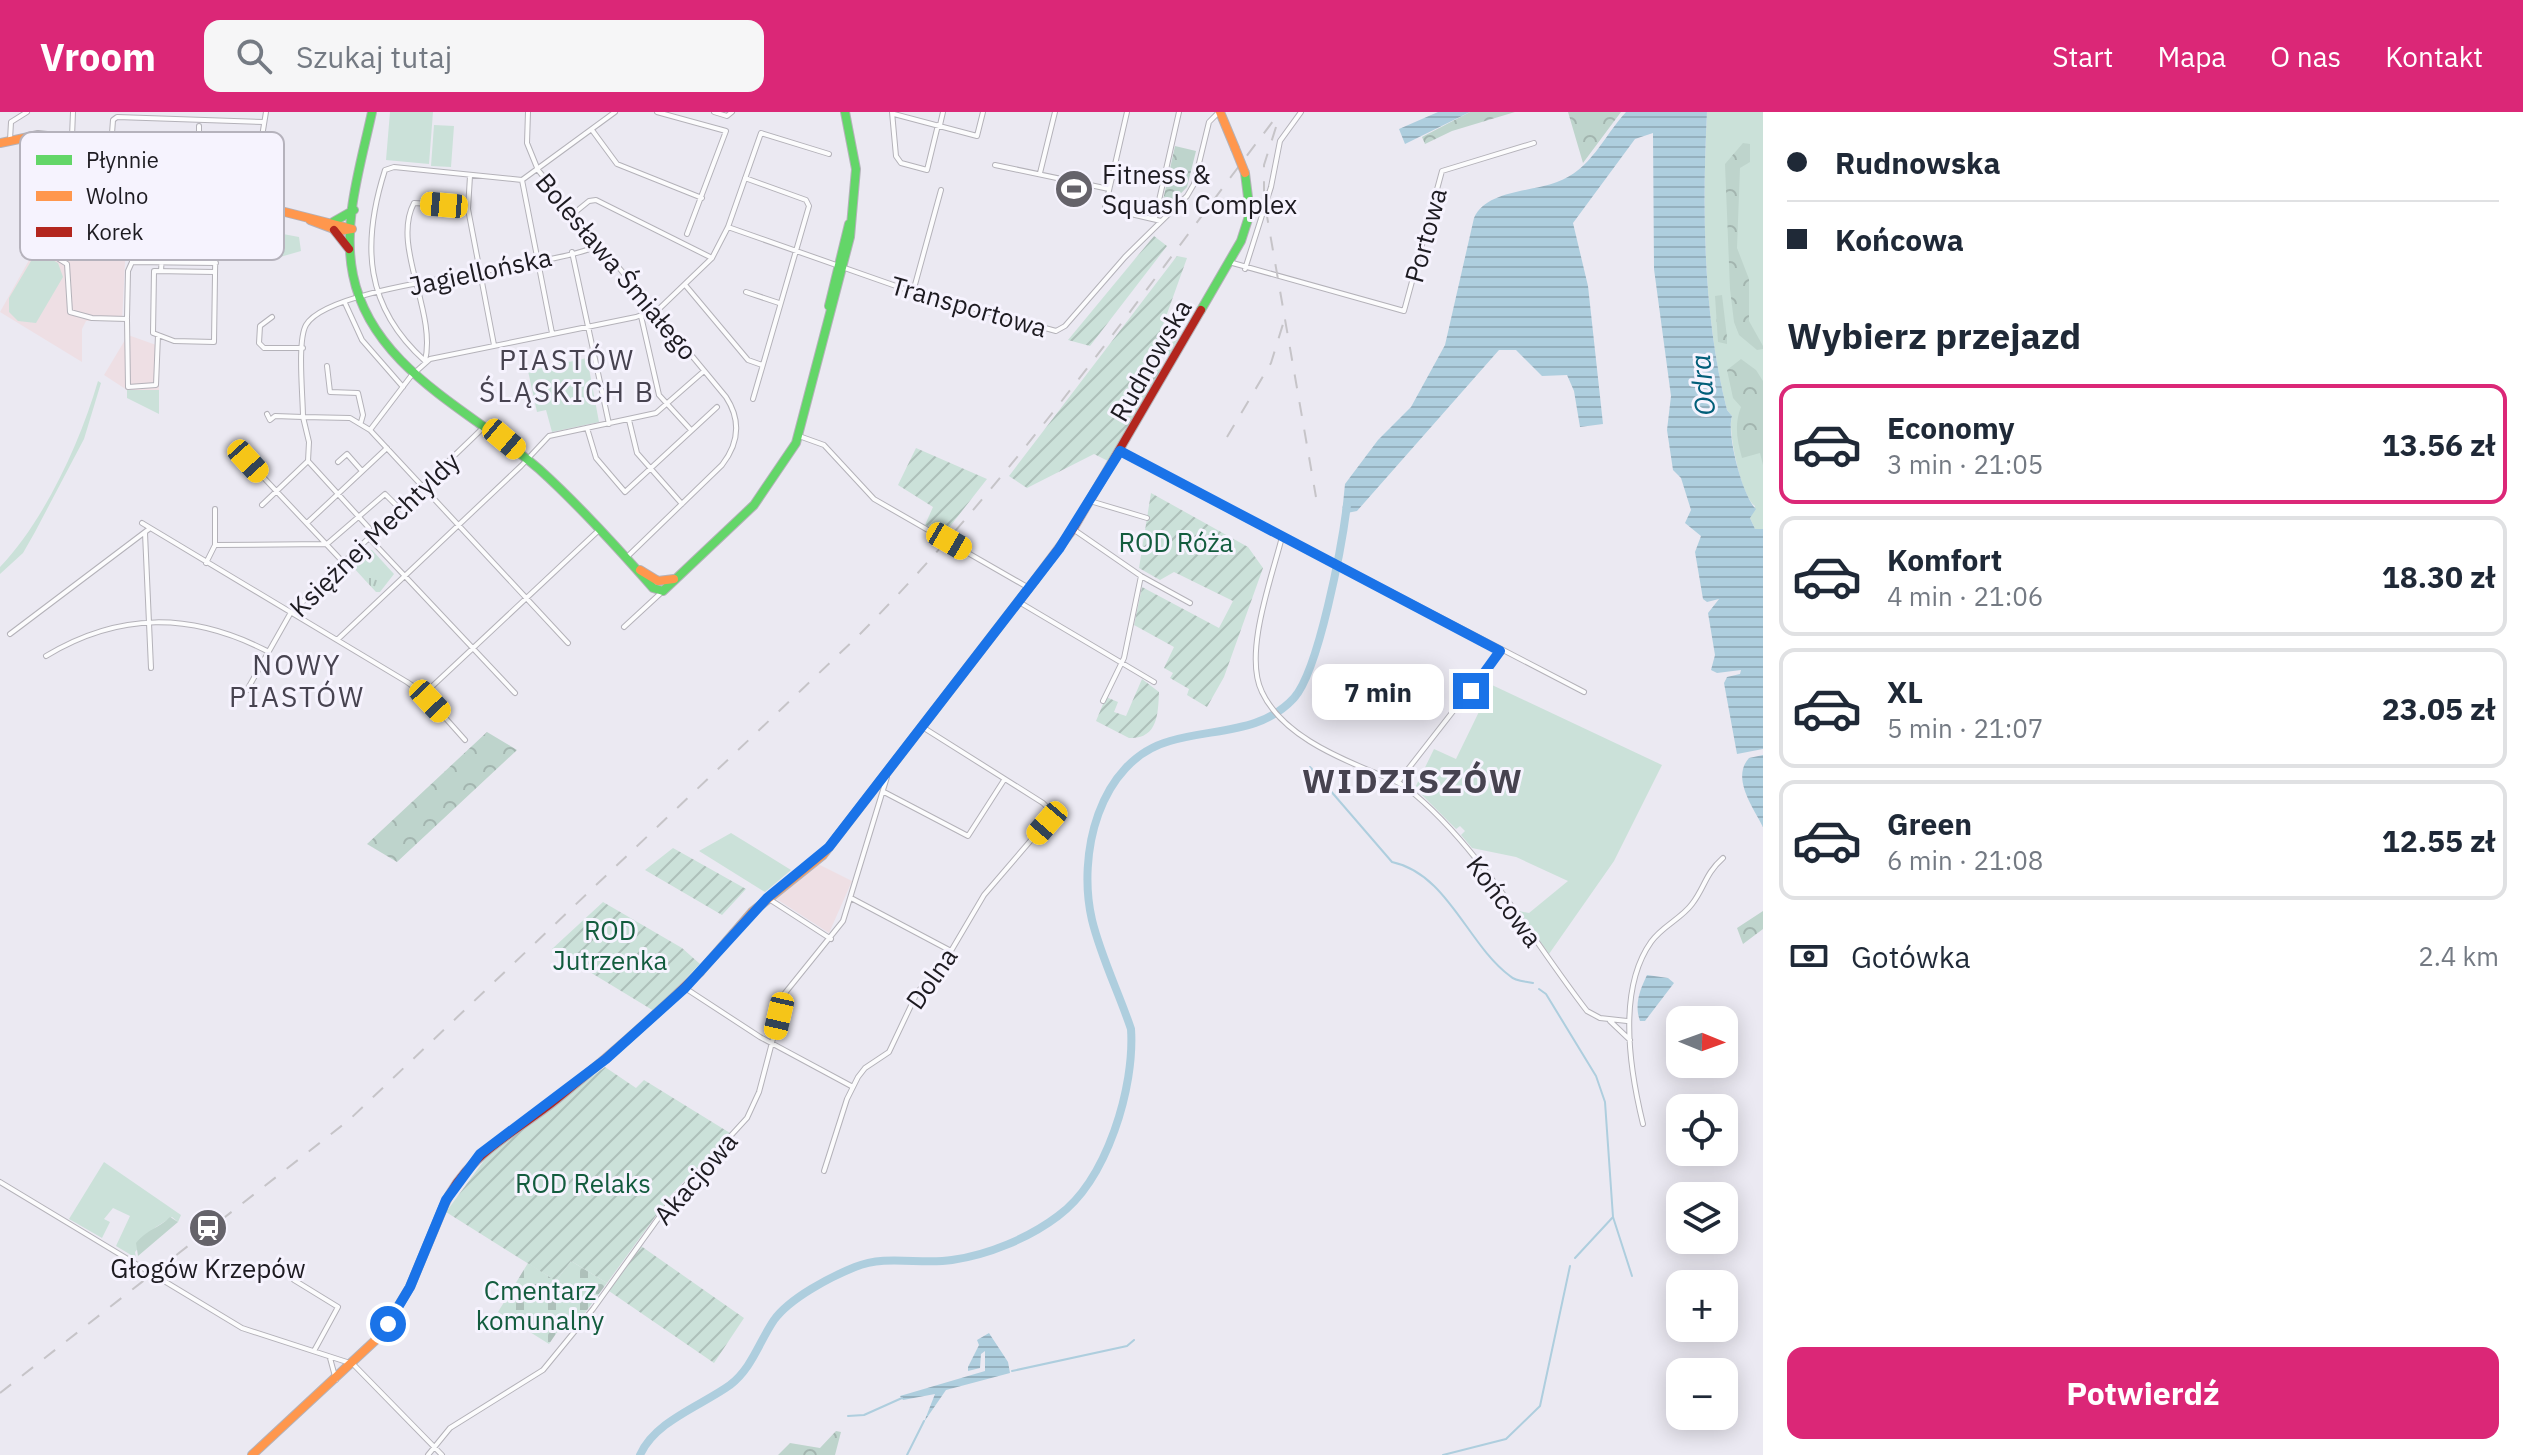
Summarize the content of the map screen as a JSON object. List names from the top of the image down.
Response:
{
  "streets": {
    "main road": ["Rudnowska"],
    "street": [
      "Portowa",
      "Bolesława Śmiałego",
      "Jagiellońska",
      "Transportowa",
      "Księżnej Mechtyldy",
      "Końcowa",
      "Dolna",
      "Akacjowa"
    ]
  },
  "crossings": [
    ["Portowa", "Rudnowska"],
    ["Bolesława Śmiałego", "Jagiellońska"],
    ["Transportowa", "Rudnowska"],
    ["Rudnowska", "Akacjowa"]
  ],
  "districts": ["PIASTÓW ŚLĄSKICH B", "NOWY PIASTÓW", "WIDZISZÓW"],
  "water": ["Odra"],
  "parks": [
    "ROD Róża",
    "ROD Jutrzenka",
    "ROD Relaks",
    "Cmentarz komunalny"
  ],
  "places": {
    "sports": ["Fitness & Squash Complex"],
    "station": ["Głogów Krzepów"]
  },
  "legend": ["Płynnie", "Wolno", "Korek"],
  "north": "right",
  "page": {
    "header": "Vroom",
    "search": "Szukaj tutaj",
    "nav": [
      "Start",
      "Mapa",
      "O nas",
      "Kontakt"
    ],
    "banner": ["Rudnowska", "Końcowa"],
    "heading": "Wybierz przejazd",
    "list": [
      {
        "name": "Economy",
        "note": "3 min · 21:05",
        "value": "13.56 zł"
      },
      {
        "name": "Komfort",
        "note": "4 min · 21:06",
        "value": "18.30 zł"
      },
      {
        "name": "XL",
        "note": "5 min · 21:07",
        "value": "23.05 zł"
      },
      {
        "name": "Green",
        "note": "6 min · 21:08",
        "value": "12.55 zł"
      }
    ],
    "bubble": "7 min",
    "pay": ["Gotówka", "2.4 km"],
    "map_buttons": ["+", "−"],
    "buttons": "Potwierdź"
  }
}
